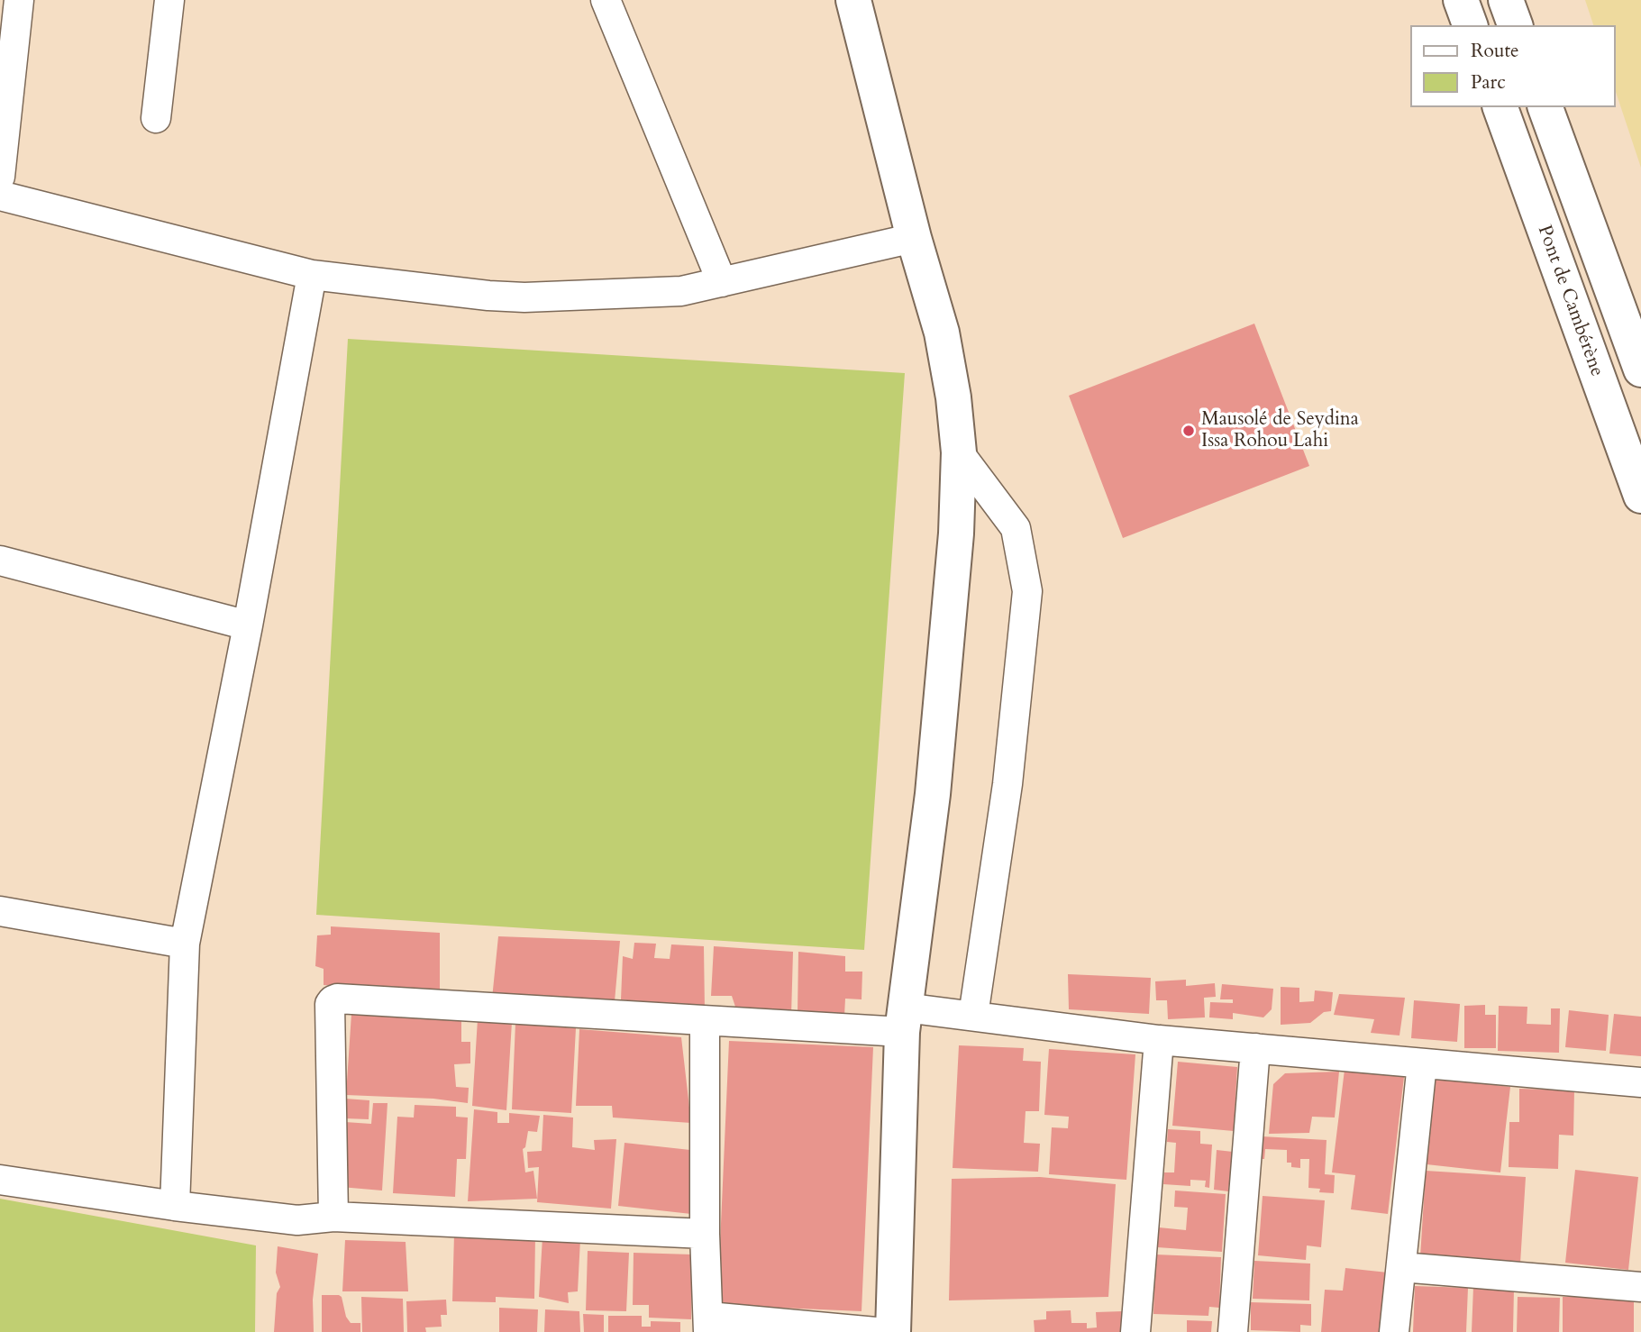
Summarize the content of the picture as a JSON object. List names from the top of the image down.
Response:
{
  "streets": {
    "main road": ["Pont de Cambérène"]
  },
  "places": ["Mausolé de Seydina Issa Rohou Lahi"],
  "legend": ["Route", "Parc"]
}
